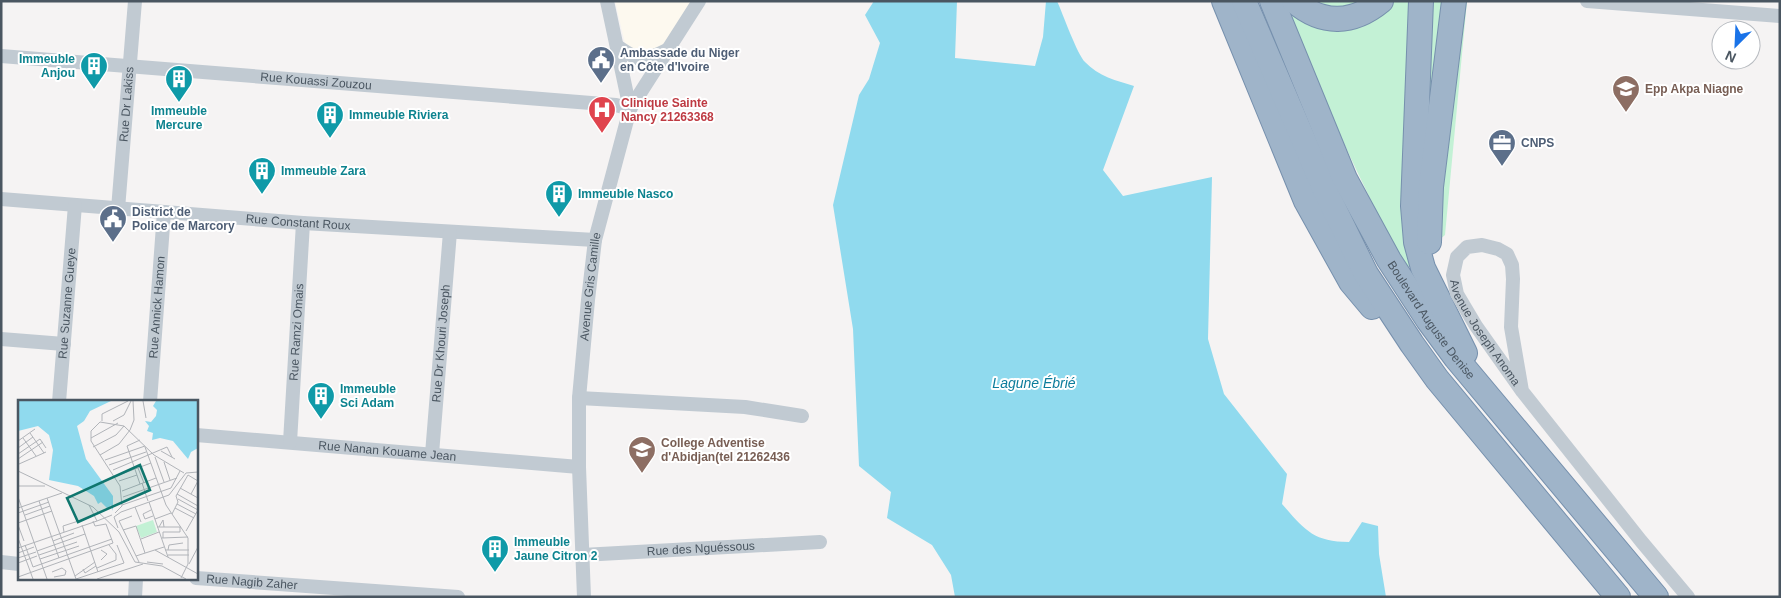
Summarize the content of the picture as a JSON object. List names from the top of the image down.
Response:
{
  "streets": {
    "highway": ["Boulevard Auguste Denise"],
    "street": [
      "Rue Kouassi Zouzou",
      "Rue Dr Lakiss",
      "Rue Constant Roux",
      "Avenue Gris Camille",
      "Rue Suzanne Gueye",
      "Rue Annick Hamon",
      "Avenue Joseph Anoma",
      "Rue Ramzi Omais",
      "Rue Dr Khouri Joseph",
      "Rue Nanan Kouame Jean",
      "Rue des Nguéssous",
      "Rue Nagib Zaher"
    ]
  },
  "crossings": [
    ["Rue Kouassi Zouzou", "Rue Dr Lakiss"],
    ["Rue Kouassi Zouzou", "Avenue Gris Camille"],
    ["Rue Dr Lakiss", "Rue Constant Roux"],
    ["Rue Constant Roux", "Avenue Gris Camille"],
    ["Rue Constant Roux", "Rue Suzanne Gueye"],
    ["Rue Constant Roux", "Rue Annick Hamon"],
    ["Rue Constant Roux", "Rue Ramzi Omais"],
    ["Rue Constant Roux", "Rue Dr Khouri Joseph"],
    ["Avenue Gris Camille", "Rue Nanan Kouame Jean"],
    ["Avenue Gris Camille", "Rue des Nguéssous"],
    ["Rue Ramzi Omais", "Rue Nanan Kouame Jean"],
    ["Rue Dr Khouri Joseph", "Rue Nanan Kouame Jean"]
  ],
  "water": ["Lagune Ébrié"],
  "places": {
    "public building": ["Ambassade du Niger en Côte d'Ivoire", "District de Police de Marcory"],
    "building": [
      "Immeuble Anjou",
      "Immeuble Mercure",
      "Immeuble Riviera",
      "Immeuble Zara",
      "Immeuble Nasco",
      "Immeuble Sci Adam",
      "Immeuble Jaune Citron 2"
    ],
    "school or university": ["Epp Akpa Niagne", "College Adventise d'Abidjan(tel 21262436"],
    "hospital": ["Clinique Sainte Nancy 21263368"],
    "office": ["CNPS"]
  },
  "north": "bottom left"
}
